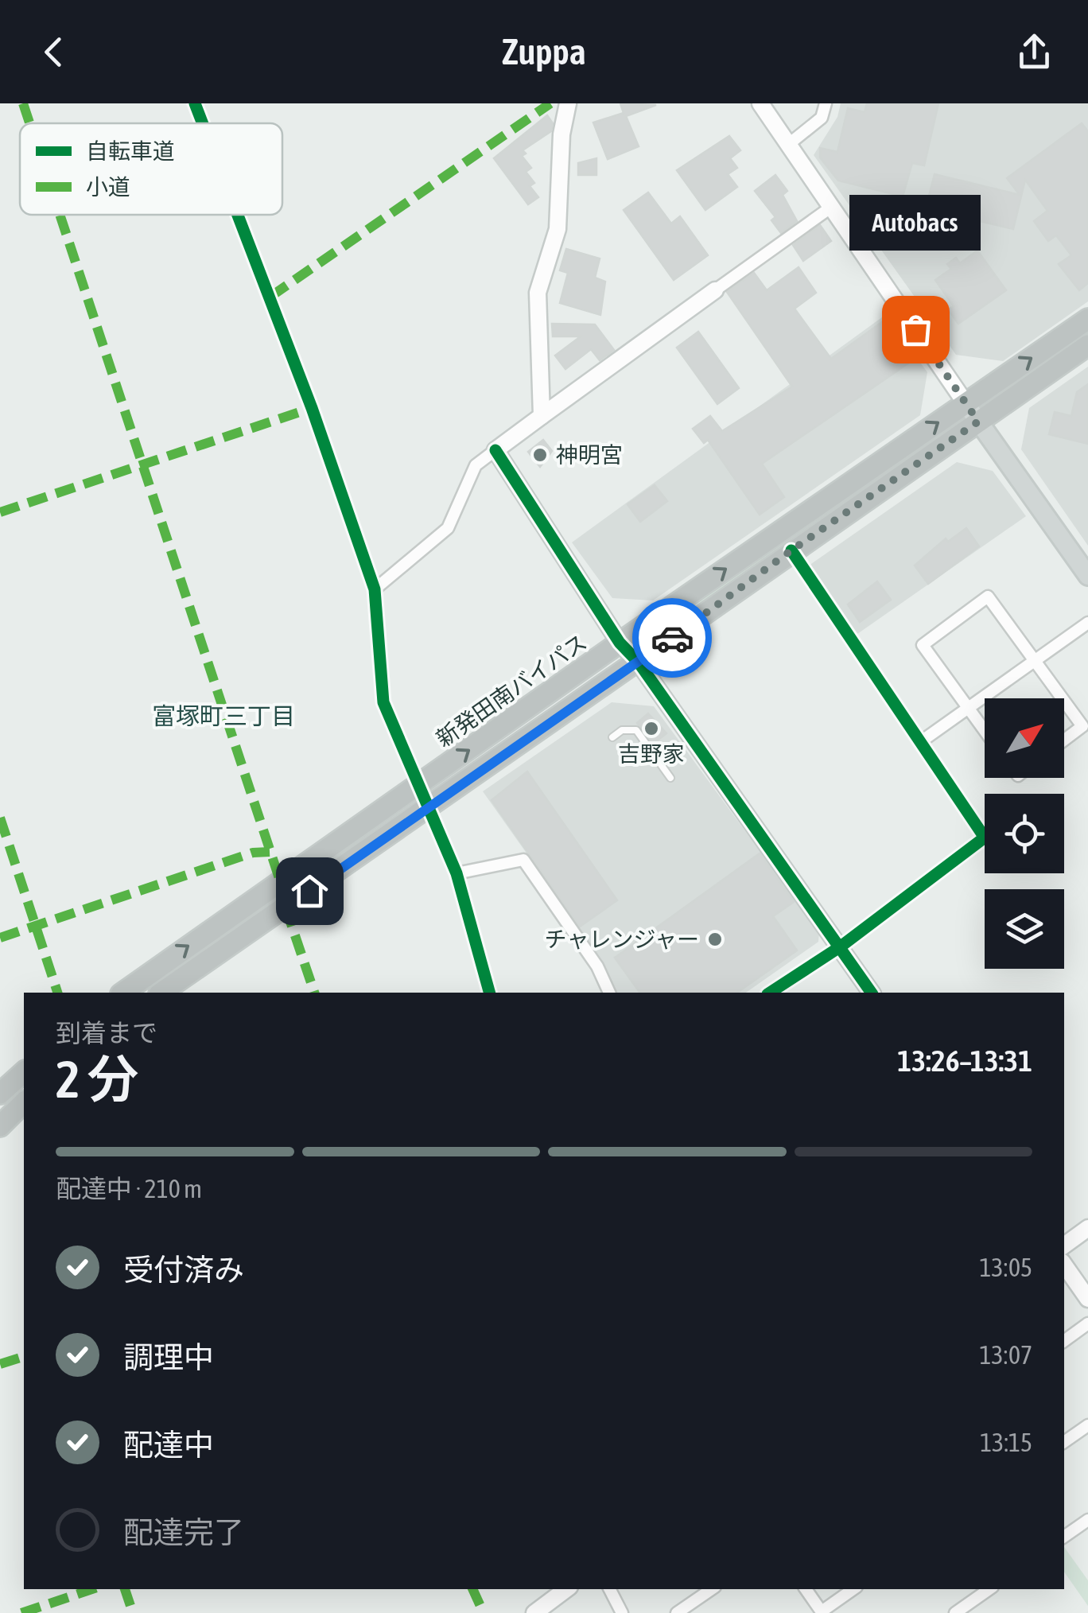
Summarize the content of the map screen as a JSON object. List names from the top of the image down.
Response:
{
  "streets": {
    "highway": ["新発田南バイパス"]
  },
  "districts": ["富塚町三丁目"],
  "places": [
    "Autobacs",
    "神明宮",
    "吉野家",
    "チャレンジャー"
  ],
  "legend": ["自転車道", "小道"],
  "north": "top right",
  "page": {
    "header": "Zuppa",
    "bubble": "Autobacs",
    "heading": ["2 分", "到着まで", "13:26–13:31"],
    "bar": "配達中 · 210 m",
    "list": [
      ["受付済み", "13:05"],
      ["調理中", "13:07"],
      ["配達中", "13:15"],
      "配達完了"
    ]
  }
}
